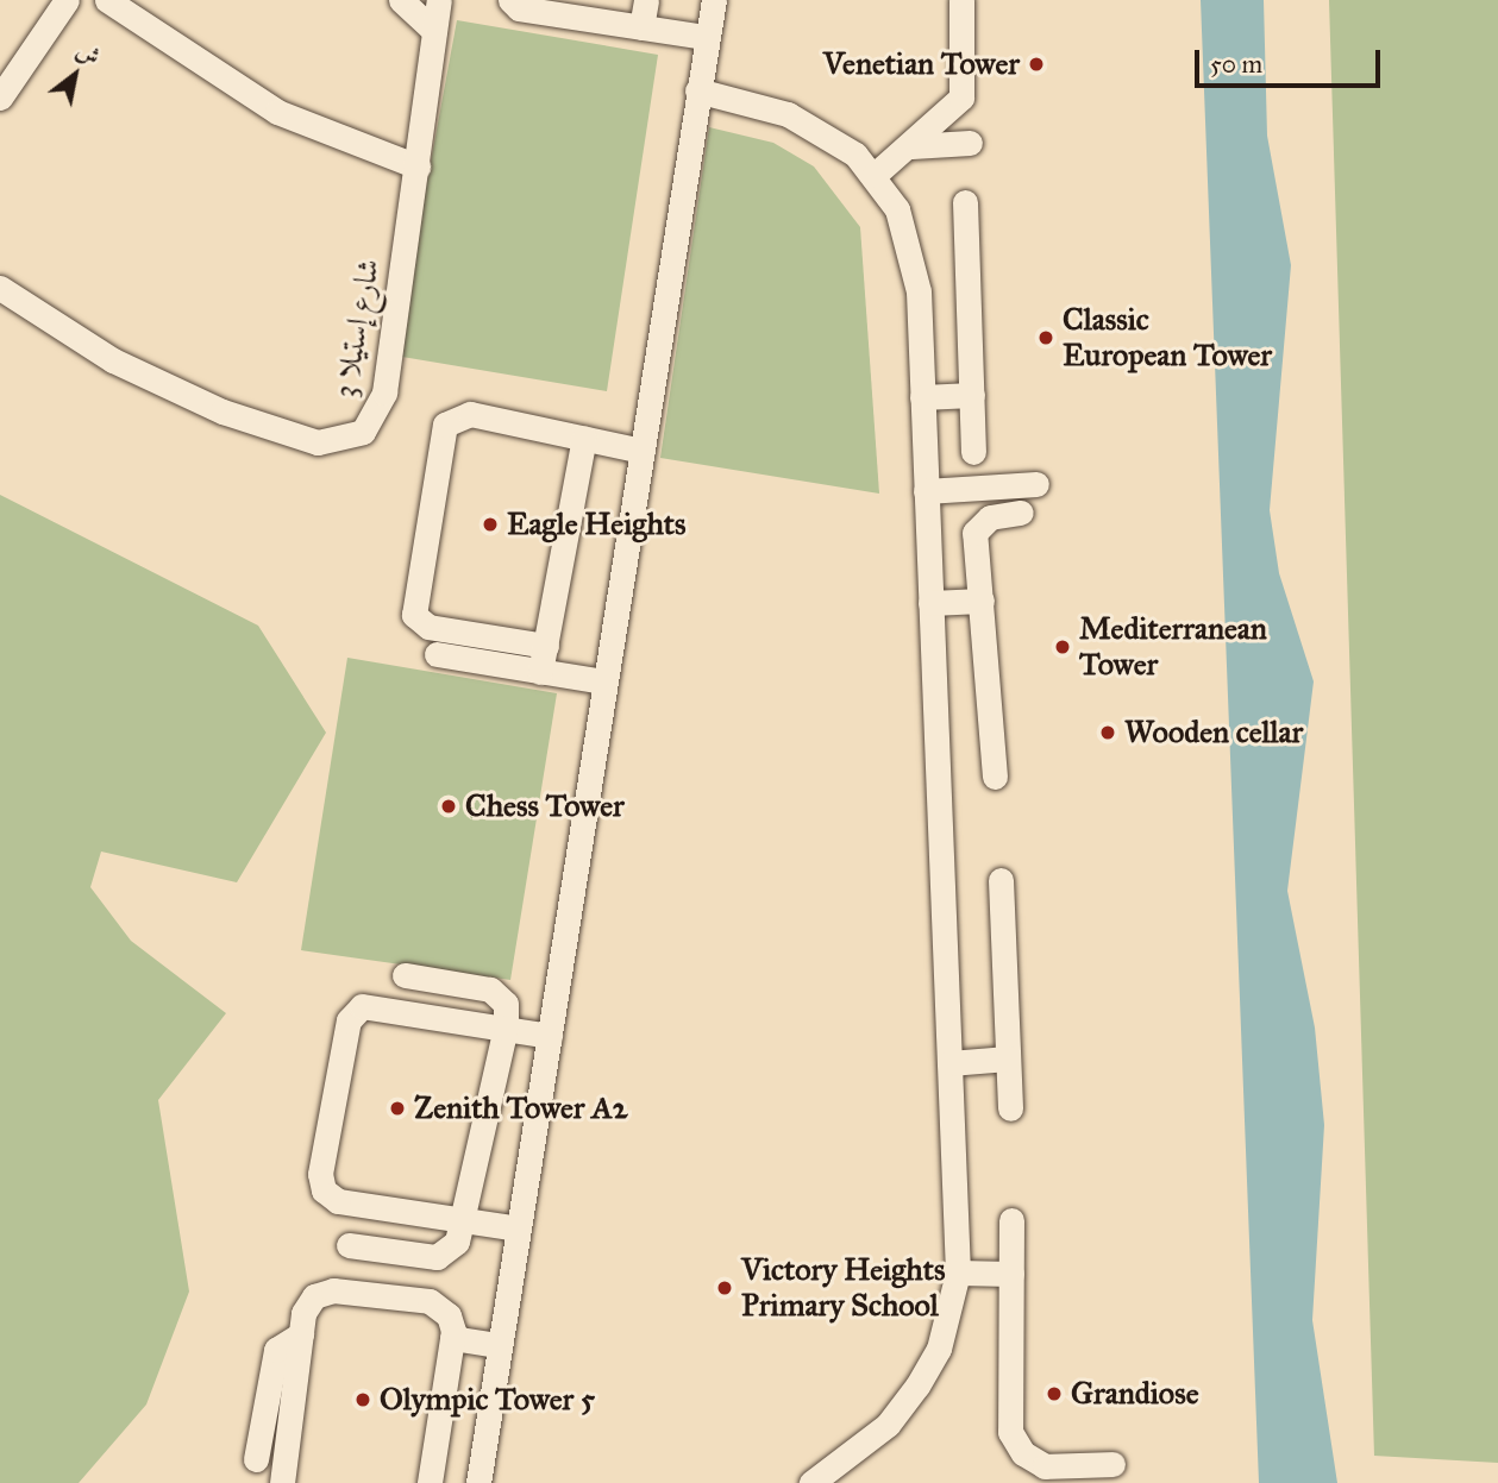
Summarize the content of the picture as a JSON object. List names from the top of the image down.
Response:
{
  "streets": {
    "street": ["شارع إستيلا 3"]
  },
  "places": [
    "Venetian Tower",
    "Classic European Tower",
    "Eagle Heights",
    "Mediterranean Tower",
    "Wooden cellar",
    "Chess Tower",
    "Zenith Tower A2",
    "Victory Heights Primary School",
    "Grandiose",
    "Olympic Tower 5"
  ],
  "scale_bar": "50 m",
  "north": "top right"
}
